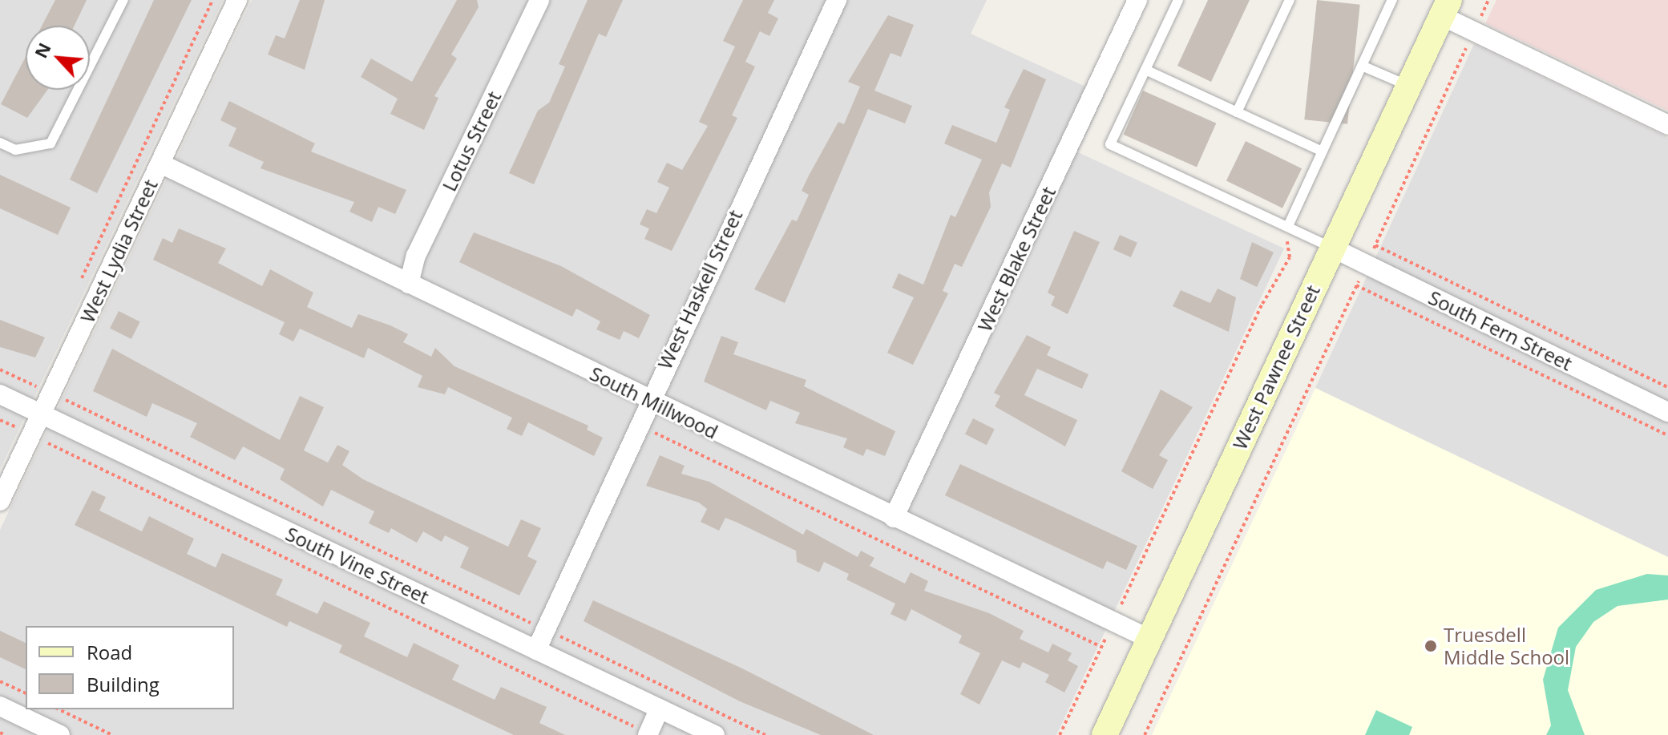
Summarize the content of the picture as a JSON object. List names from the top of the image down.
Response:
{
  "streets": {
    "main road": ["West Pawnee Street"],
    "street": [
      "Lotus Street",
      "West Lydia Street",
      "West Blake Street",
      "West Haskell Street",
      "South Fern Street",
      "South Millwood",
      "South Vine Street"
    ]
  },
  "crossings": [
    ["Lotus Street", "South Millwood"],
    ["West Lydia Street", "South Millwood"],
    ["West Lydia Street", "South Vine Street"],
    ["West Blake Street", "South Millwood"],
    ["West Haskell Street", "South Millwood"],
    ["West Haskell Street", "South Vine Street"],
    ["South Fern Street", "West Pawnee Street"],
    ["West Pawnee Street", "South Millwood"]
  ],
  "places": ["Truesdell Middle School"],
  "legend": ["Road", "Building"],
  "north": "top left"
}
